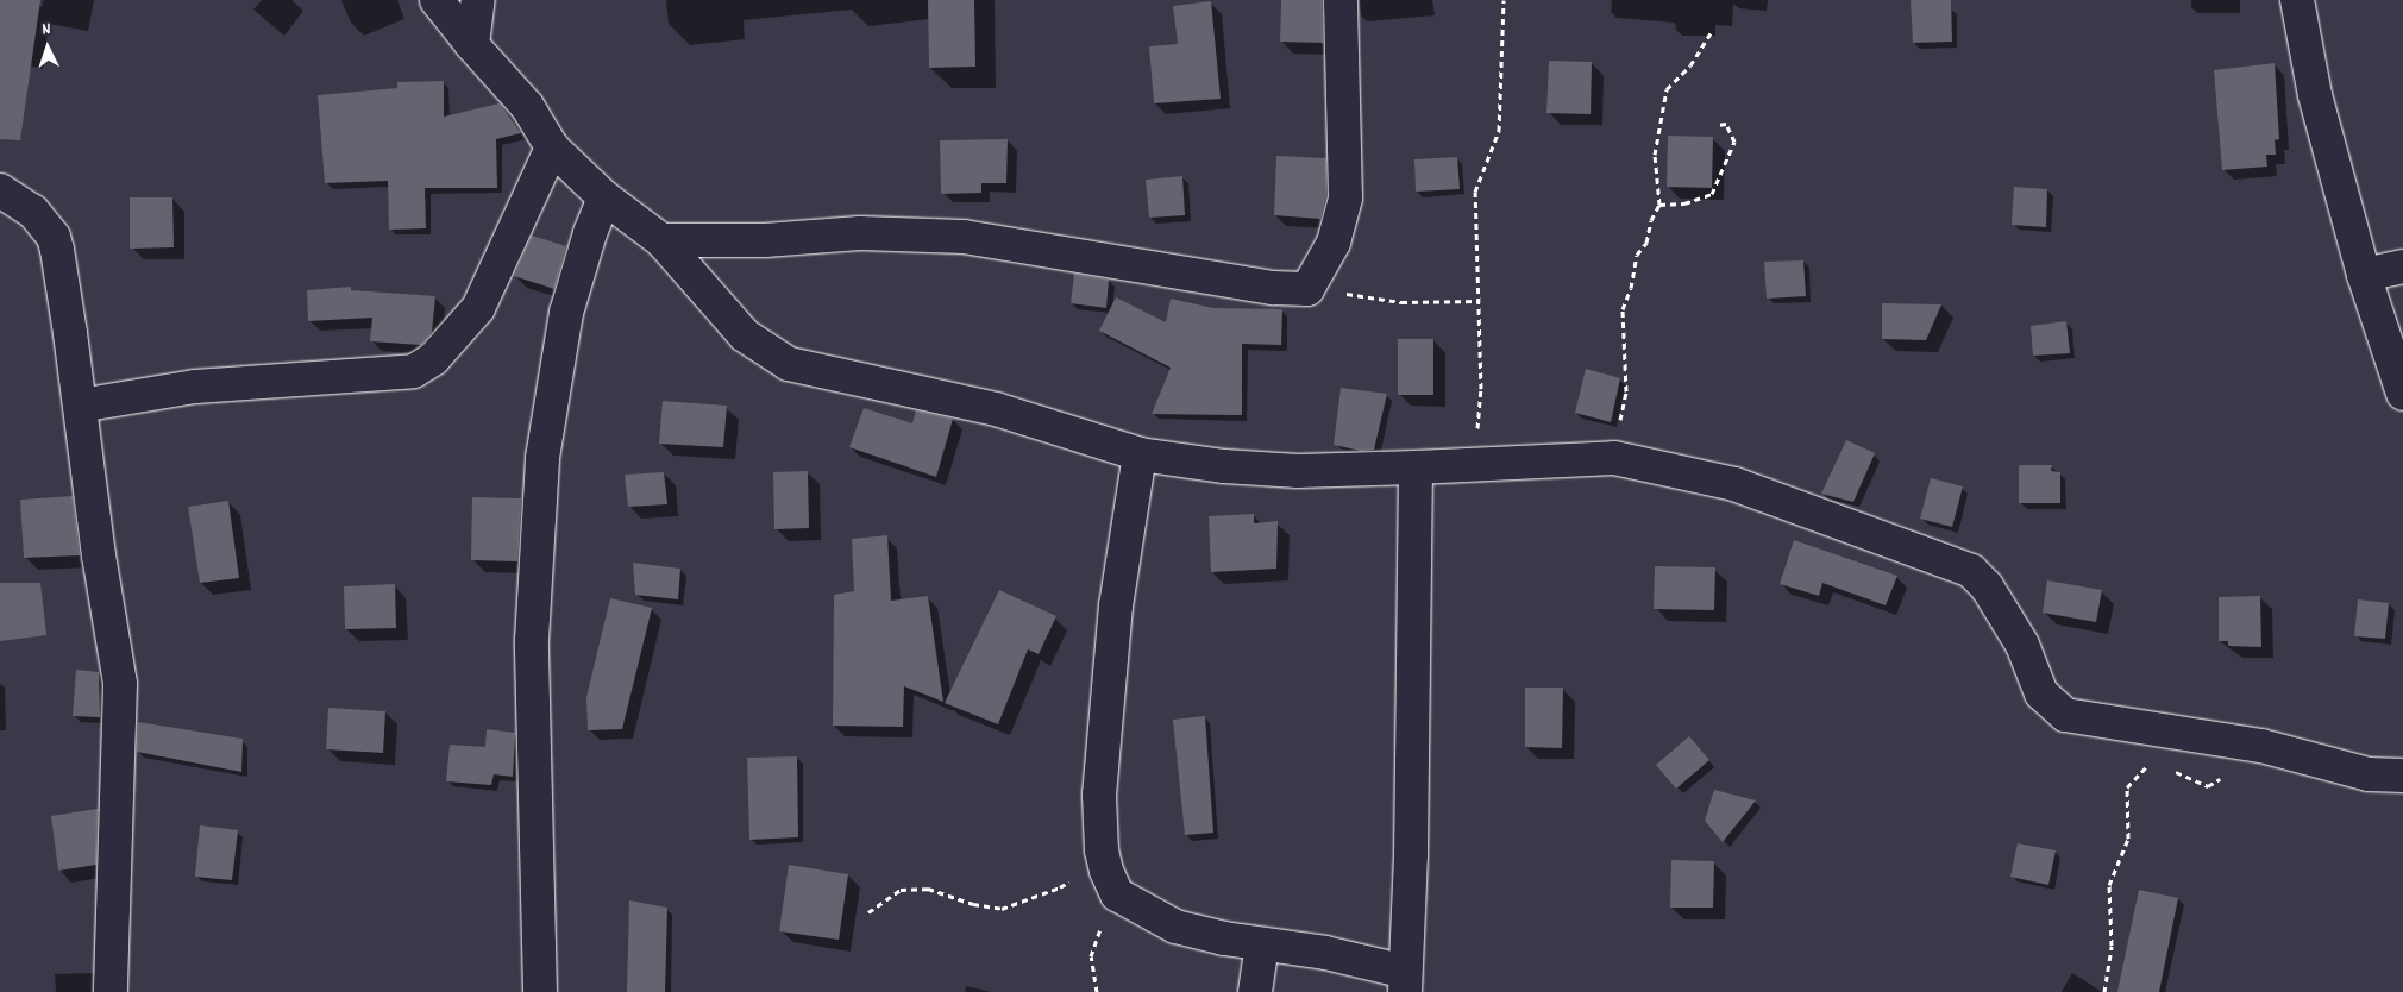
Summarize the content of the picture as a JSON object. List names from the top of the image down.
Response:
{
  "north": "top"
}
